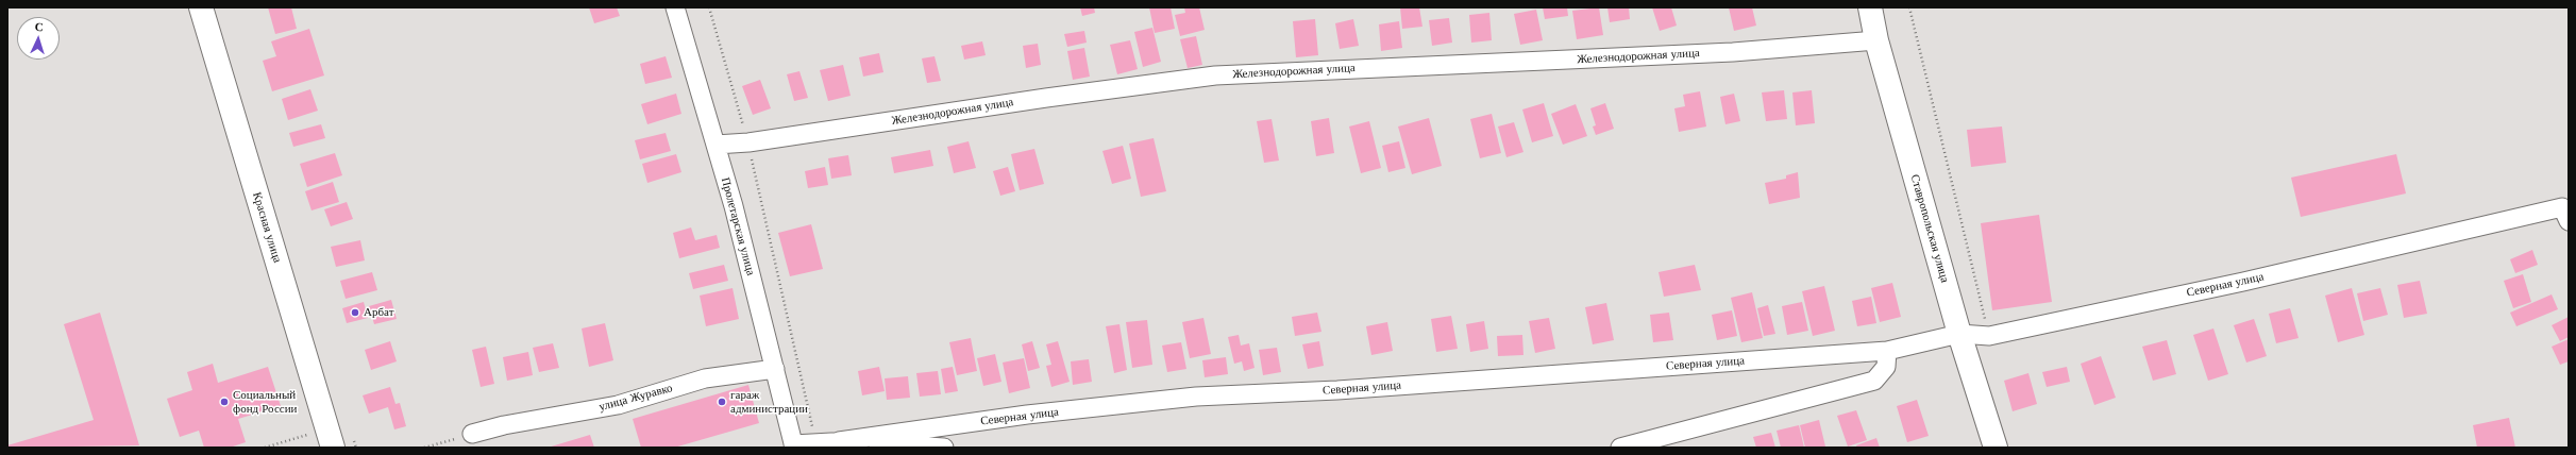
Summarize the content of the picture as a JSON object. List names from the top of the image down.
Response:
{
  "streets": {
    "street": [
      "Железнодорожная улица",
      "Пролетарская улица",
      "Красная улица",
      "Ставропольская улица",
      "Северная улица",
      "улица Журавко"
    ]
  },
  "crossings": [
    ["Железнодорожная улица", "Пролетарская улица"],
    ["Железнодорожная улица", "Ставропольская улица"],
    ["Пролетарская улица", "Северная улица"],
    ["Пролетарская улица", "улица Журавко"],
    ["Ставропольская улица", "Северная улица"]
  ],
  "places": ["Арбат", "Социальный фонд России", "гараж администрации"],
  "north": "top"
}
